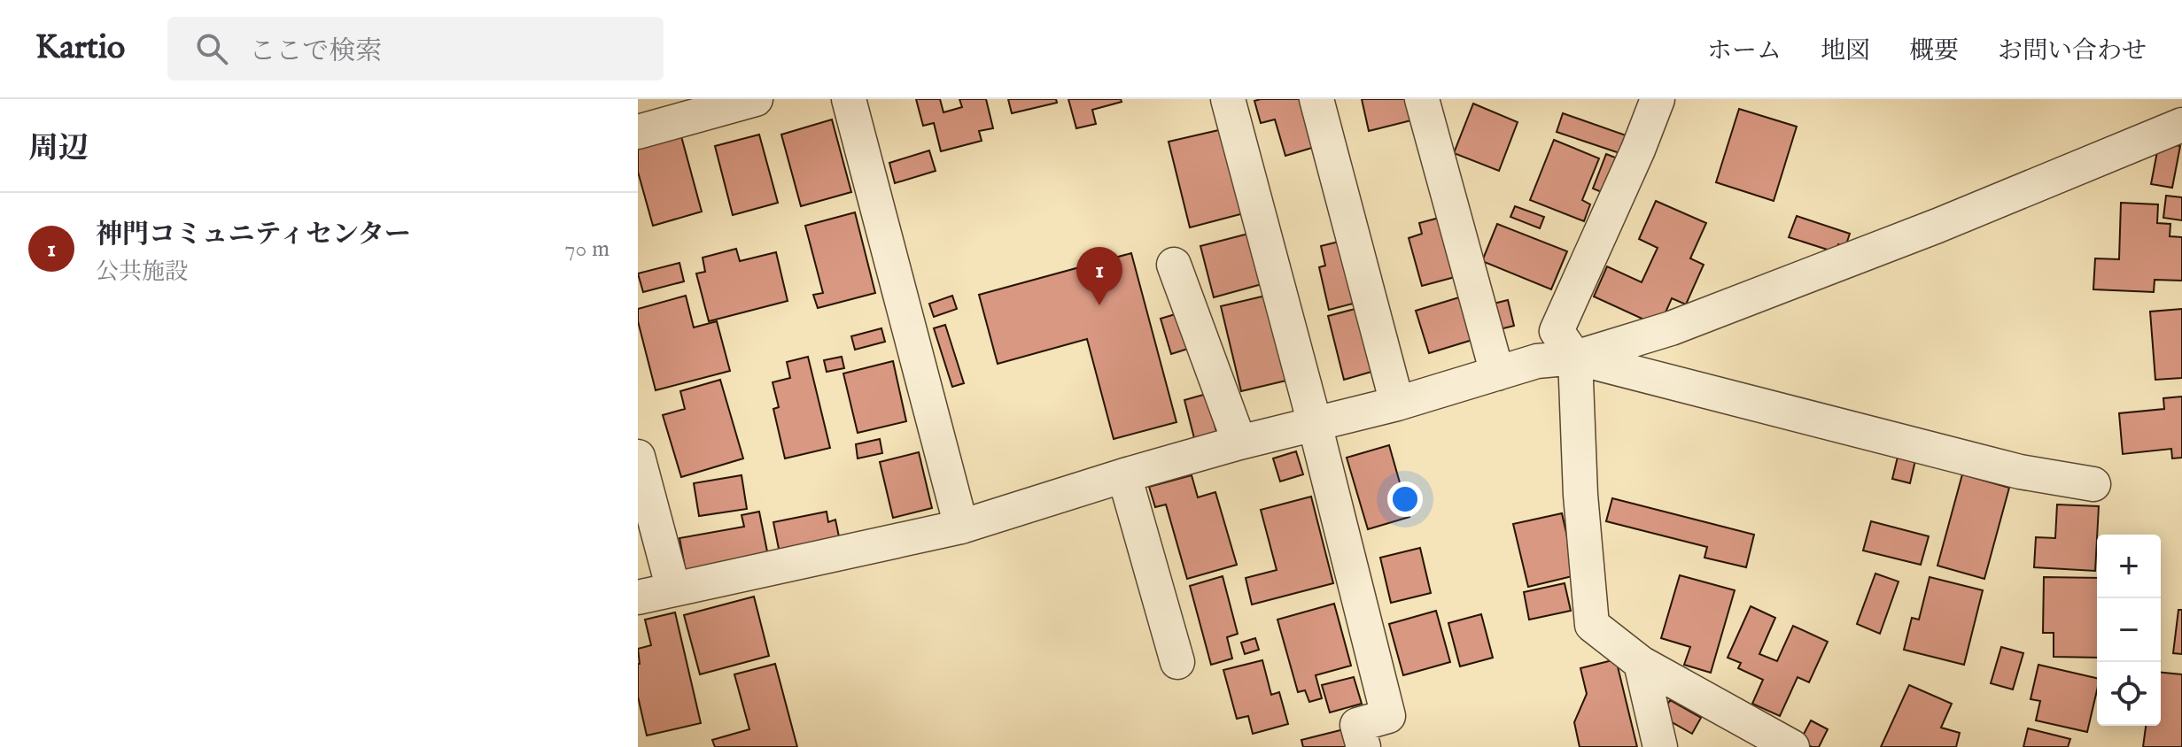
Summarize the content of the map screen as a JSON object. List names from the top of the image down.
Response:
{
  "page": {
    "header": "Kartio",
    "search": "ここで検索",
    "nav": [
      "ホーム",
      "地図",
      "概要",
      "お問い合わせ"
    ],
    "heading": "周辺",
    "list": [
      {
        "mark": "1",
        "name": "神門コミュニティセンター",
        "note": "公共施設",
        "value": "70 m"
      }
    ],
    "pins": "1",
    "map_buttons": ["+", "−"]
  }
}
